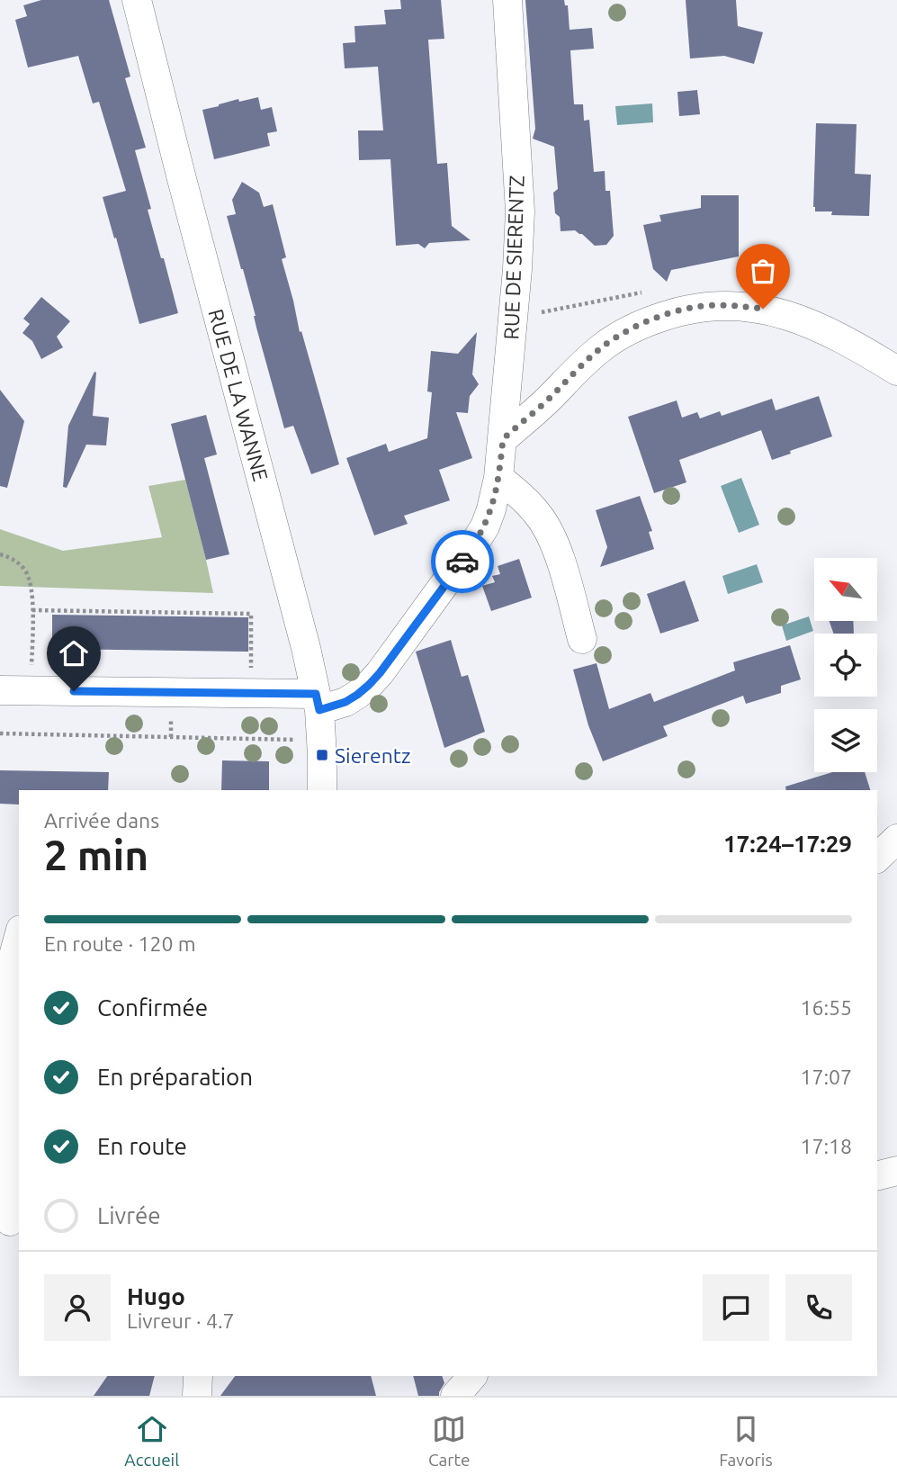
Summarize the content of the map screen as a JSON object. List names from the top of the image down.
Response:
{
  "streets": {
    "street": ["RUE DE SIERENTZ", "RUE DE LA WANNE"]
  },
  "crossings": [
    ["RUE DE SIERENTZ", "RUE DE LA WANNE"]
  ],
  "places": {
    "transit": ["Sierentz"]
  },
  "north": "top left",
  "page": {
    "heading": ["2 min", "Arrivée dans", "17:24–17:29"],
    "panel": ["Hugo", "Livreur · 4.7"],
    "bar": "En route · 120 m",
    "list": [
      ["Confirmée", "16:55"],
      ["En préparation", "17:07"],
      ["En route", "17:18"],
      "Livrée"
    ],
    "tabs": ["Accueil", "Carte", "Favoris"]
  }
}
